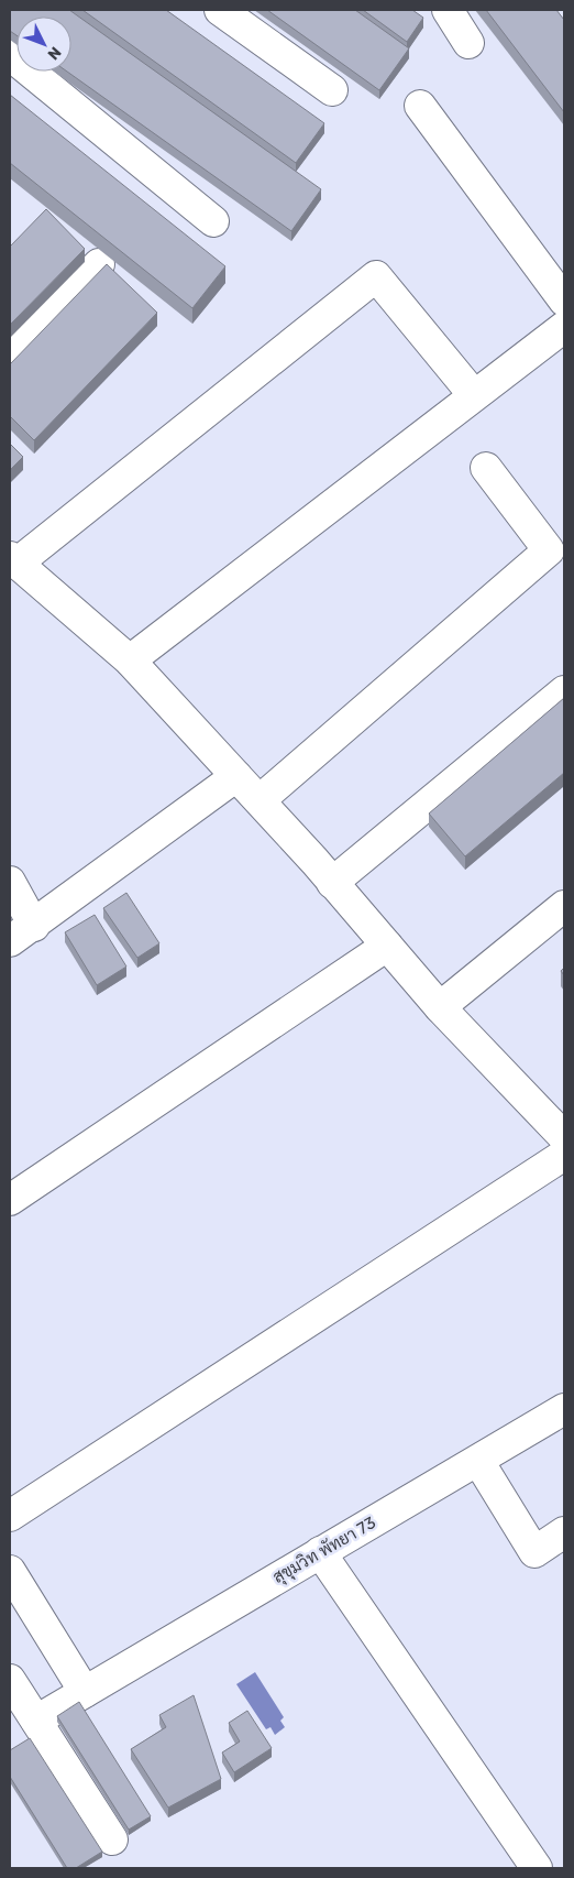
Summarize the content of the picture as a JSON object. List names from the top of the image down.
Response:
{
  "streets": {
    "street": ["สุขุมวิท พัทยา 73"]
  },
  "north": "bottom right"
}
